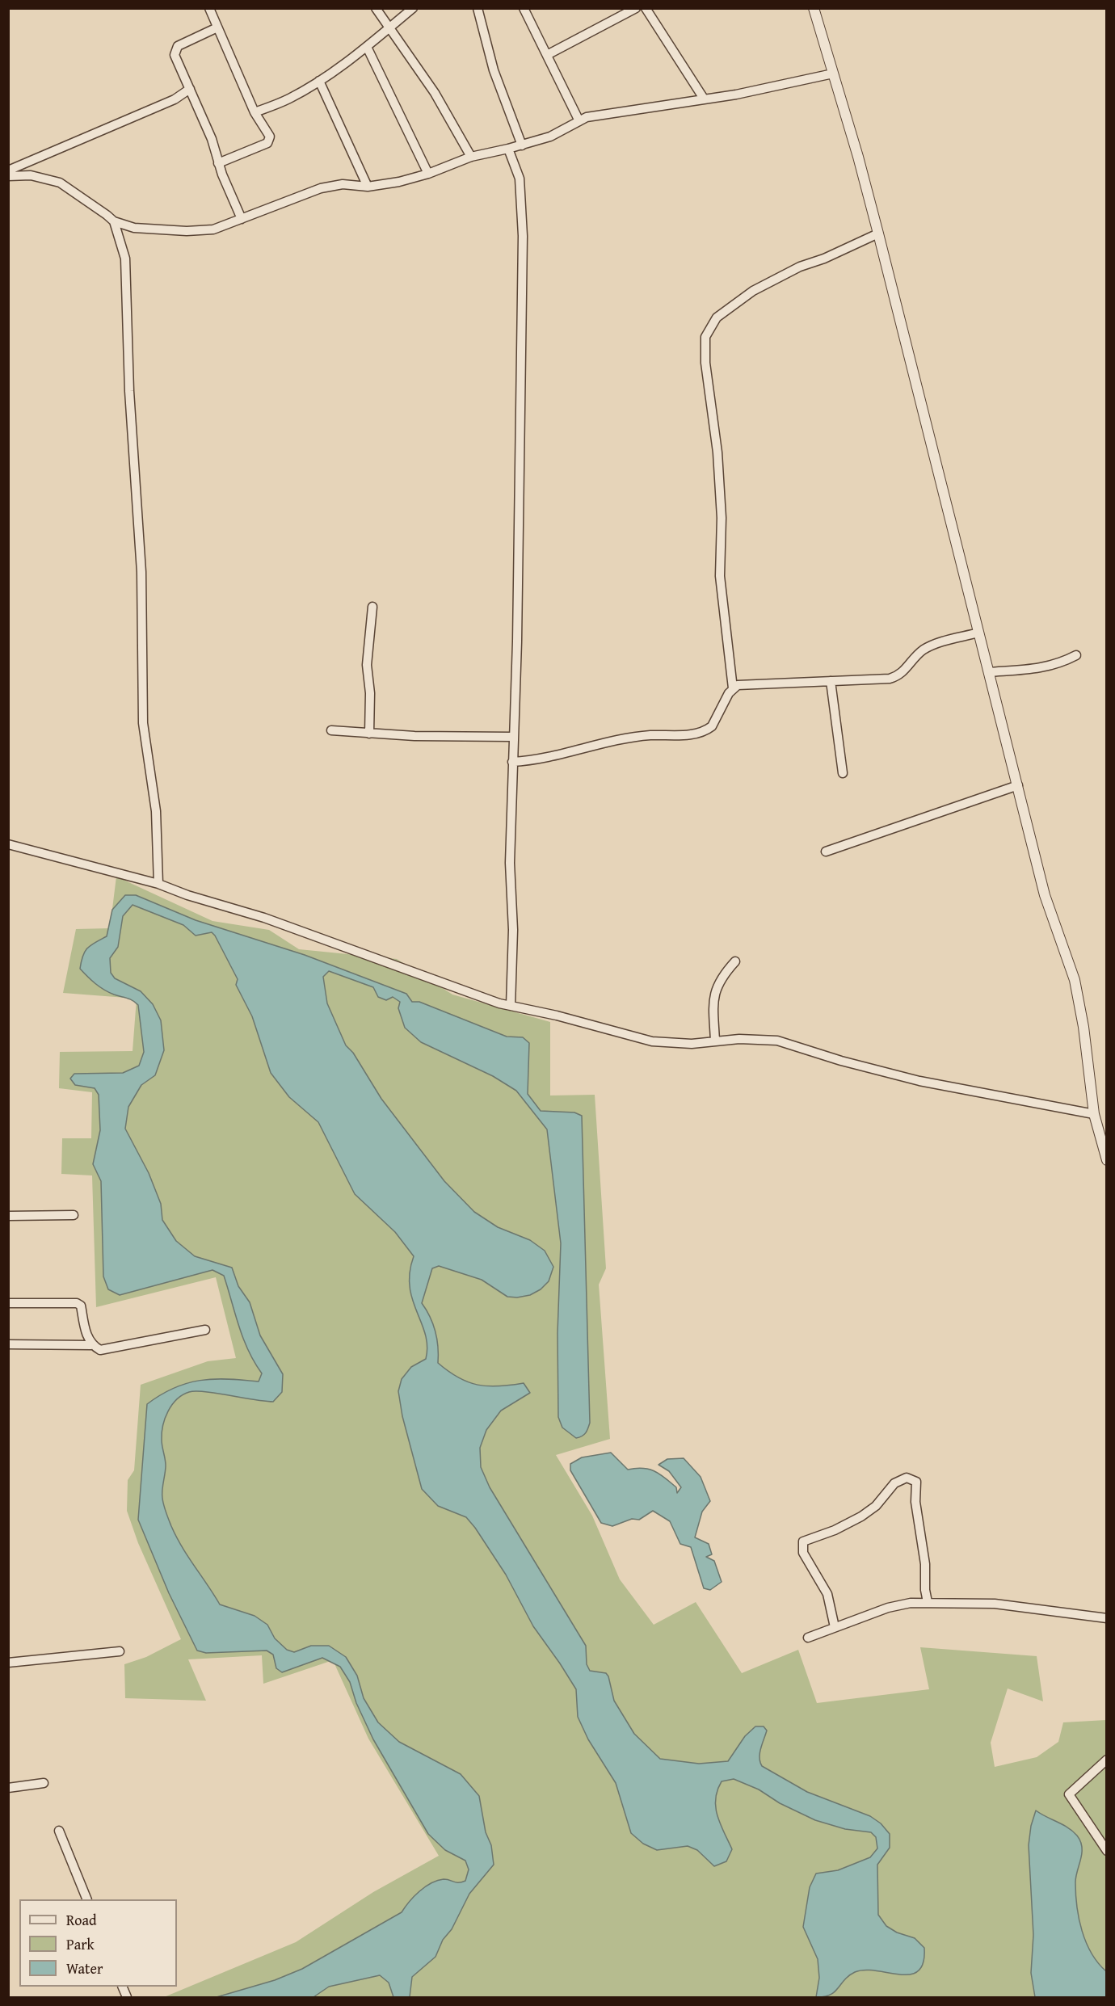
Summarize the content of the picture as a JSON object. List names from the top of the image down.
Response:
{
  "legend": ["Road", "Park", "Water"]
}
